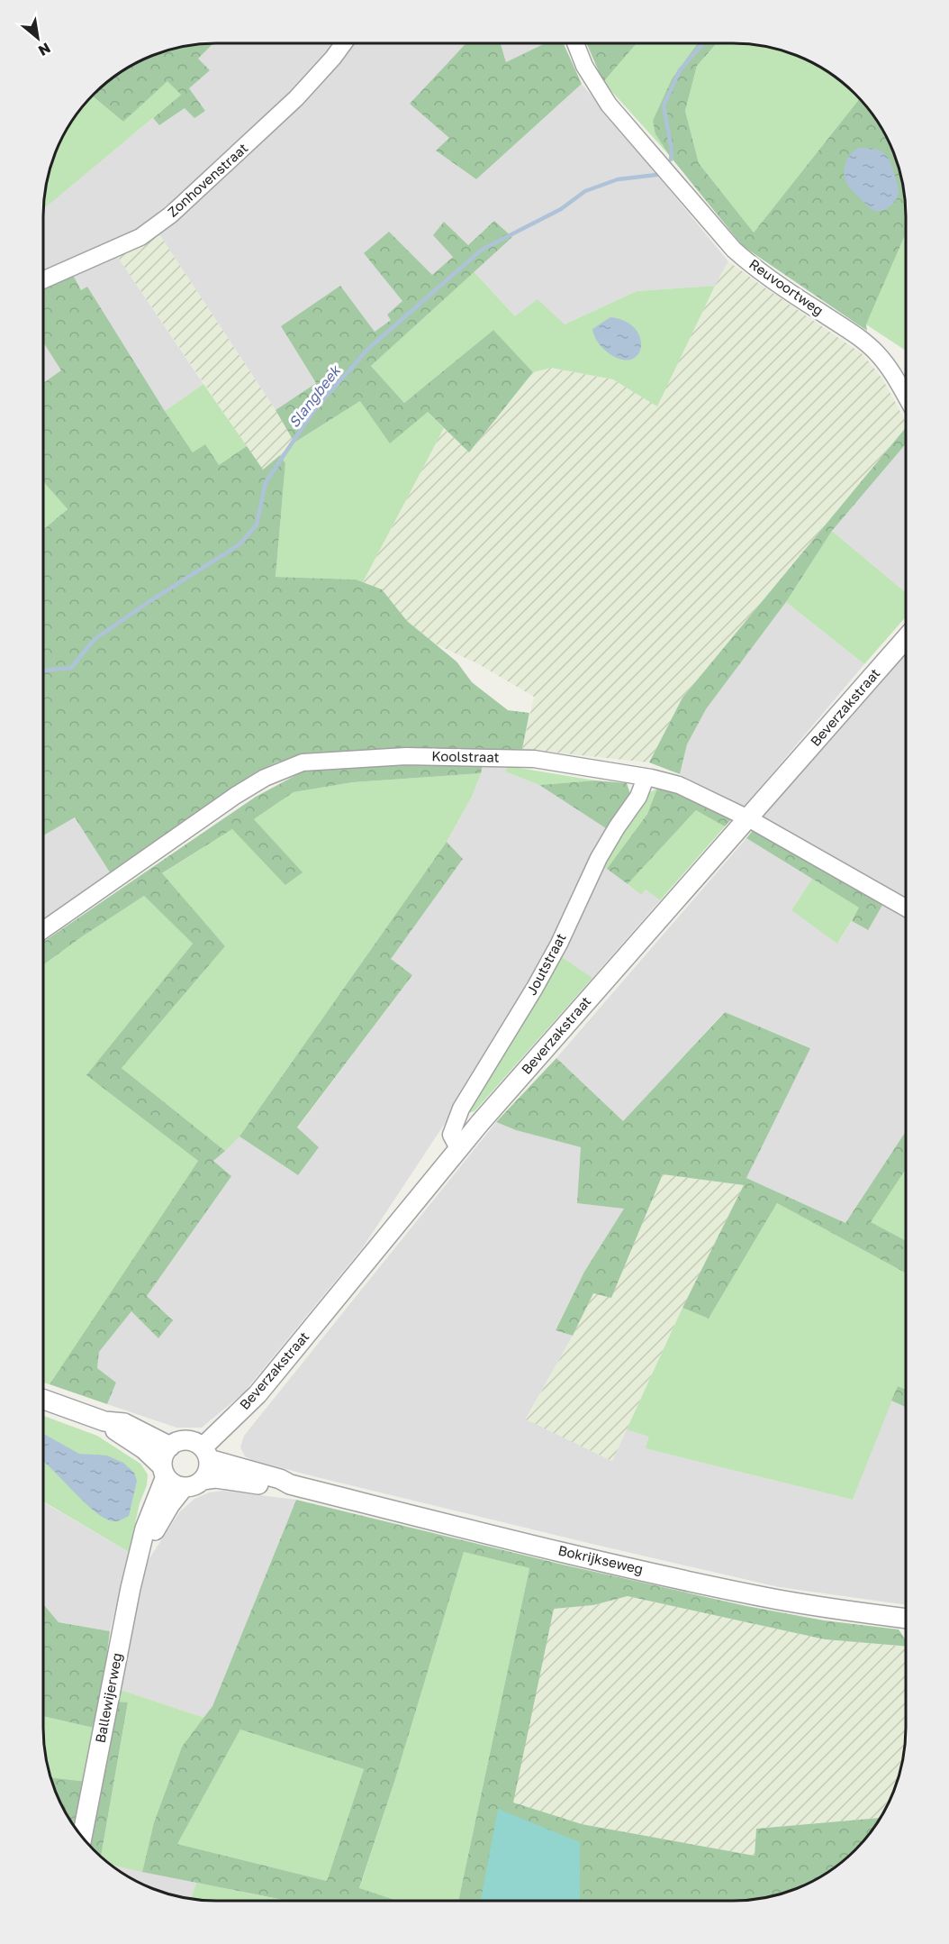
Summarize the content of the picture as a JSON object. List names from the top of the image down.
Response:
{
  "streets": {
    "street": [
      "Zonhovenstraat",
      "Reuvoortweg",
      "Beverzakstraat",
      "Koolstraat",
      "Joutstraat",
      "Bokrijkseweg",
      "Ballewijerweg"
    ]
  },
  "crossings": [
    ["Beverzakstraat", "Koolstraat"],
    ["Beverzakstraat", "Joutstraat"],
    ["Beverzakstraat", "Bokrijkseweg"],
    ["Beverzakstraat", "Ballewijerweg"],
    ["Koolstraat", "Joutstraat"],
    ["Bokrijkseweg", "Ballewijerweg"]
  ],
  "water": ["Slangbeek"],
  "north": "bottom right"
}
